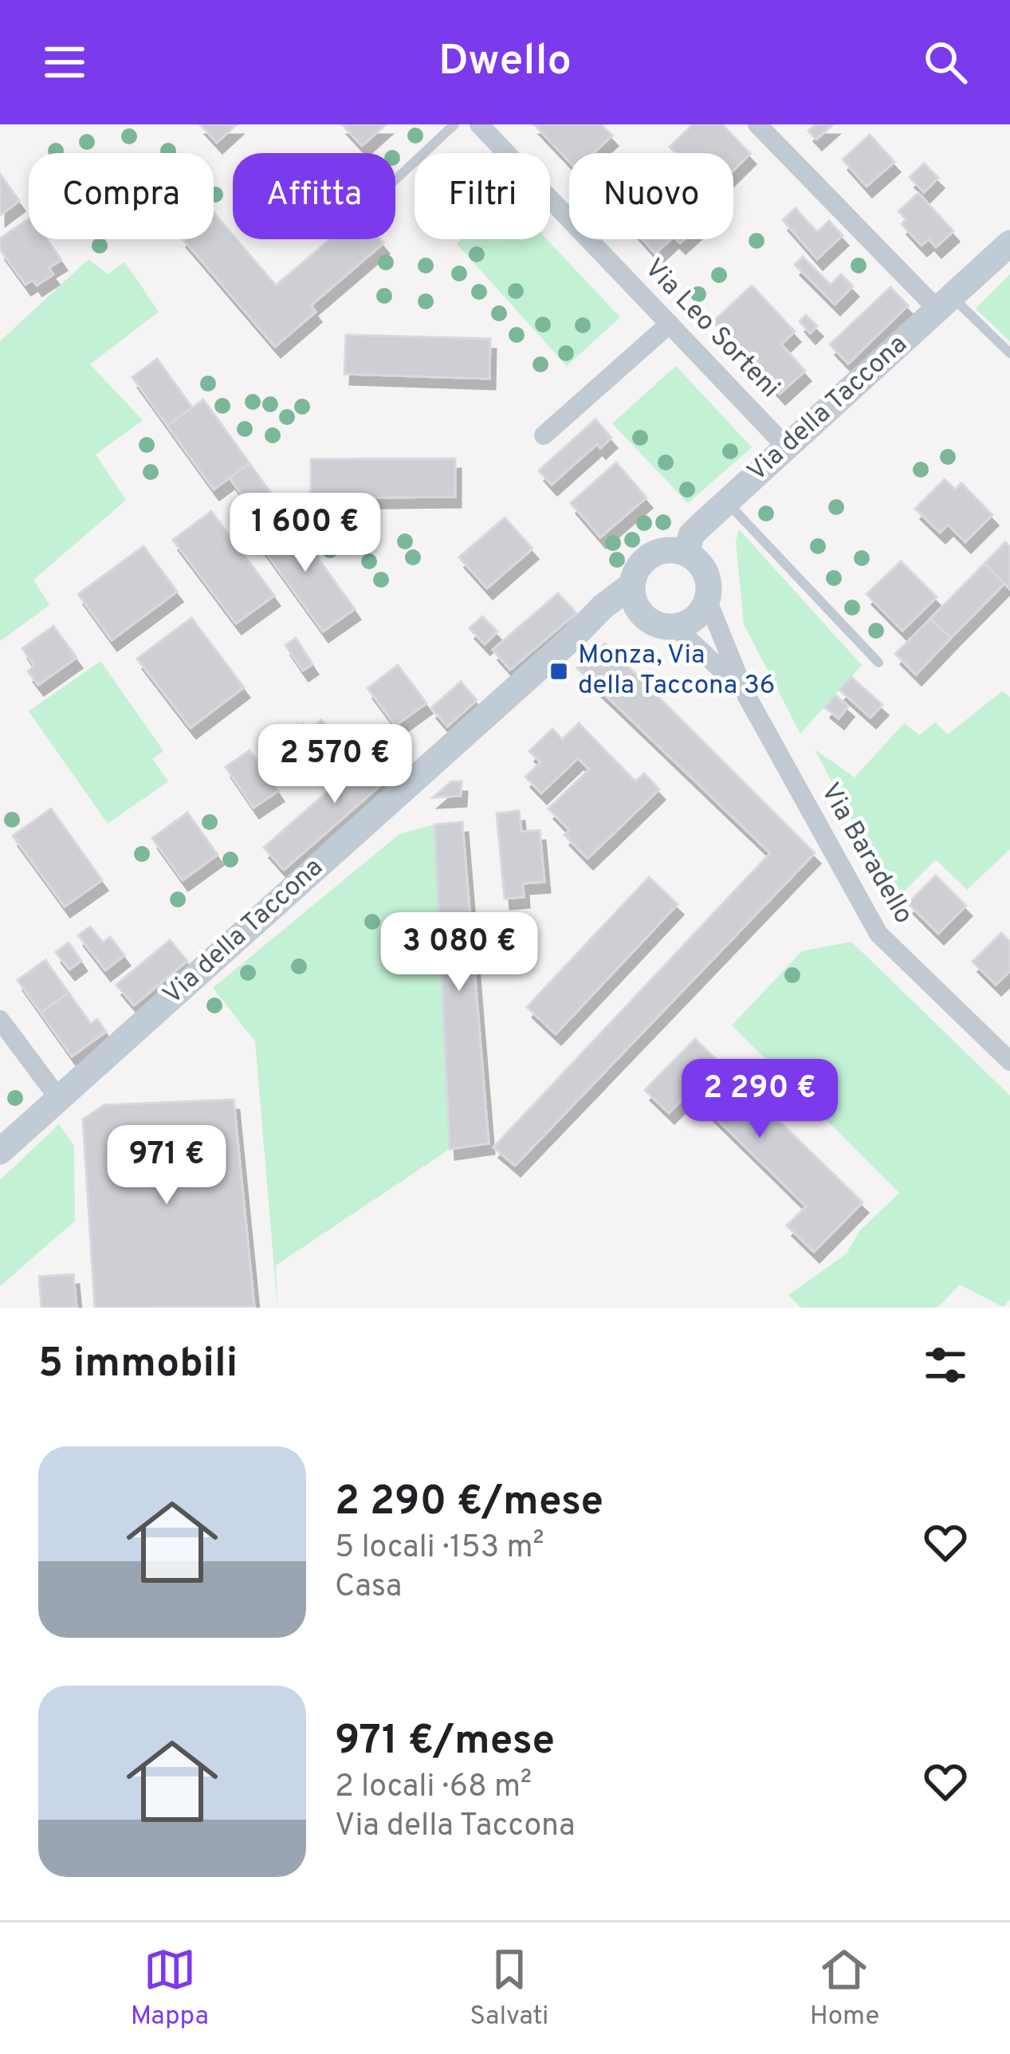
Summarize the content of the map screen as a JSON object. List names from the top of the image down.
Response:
{
  "streets": {
    "main road": ["Via della Taccona"],
    "street": ["Via Leo Sorteni", "Via Baradello"]
  },
  "crossings": [
    ["Via Leo Sorteni", "Via della Taccona"],
    ["Via della Taccona", "Via Baradello"]
  ],
  "places": {
    "transit": ["Monza, Via della Taccona 36"]
  },
  "page": {
    "header": "Dwello",
    "chip": [
      "Compra",
      "Affitta",
      "Filtri",
      "Nuovo"
    ],
    "price": [
      "1 600 €",
      "2 570 €",
      "3 080 €",
      "2 290 €",
      "971 €"
    ],
    "heading": "5 immobili",
    "list": [
      {
        "name": "2 290 €/mese",
        "note": "5 locali · 153 m² · Casa"
      },
      {
        "name": "971 €/mese",
        "note": "2 locali · 68 m² · Via della Taccona"
      }
    ],
    "tabs": ["Mappa", "Salvati", "Home"]
  }
}
